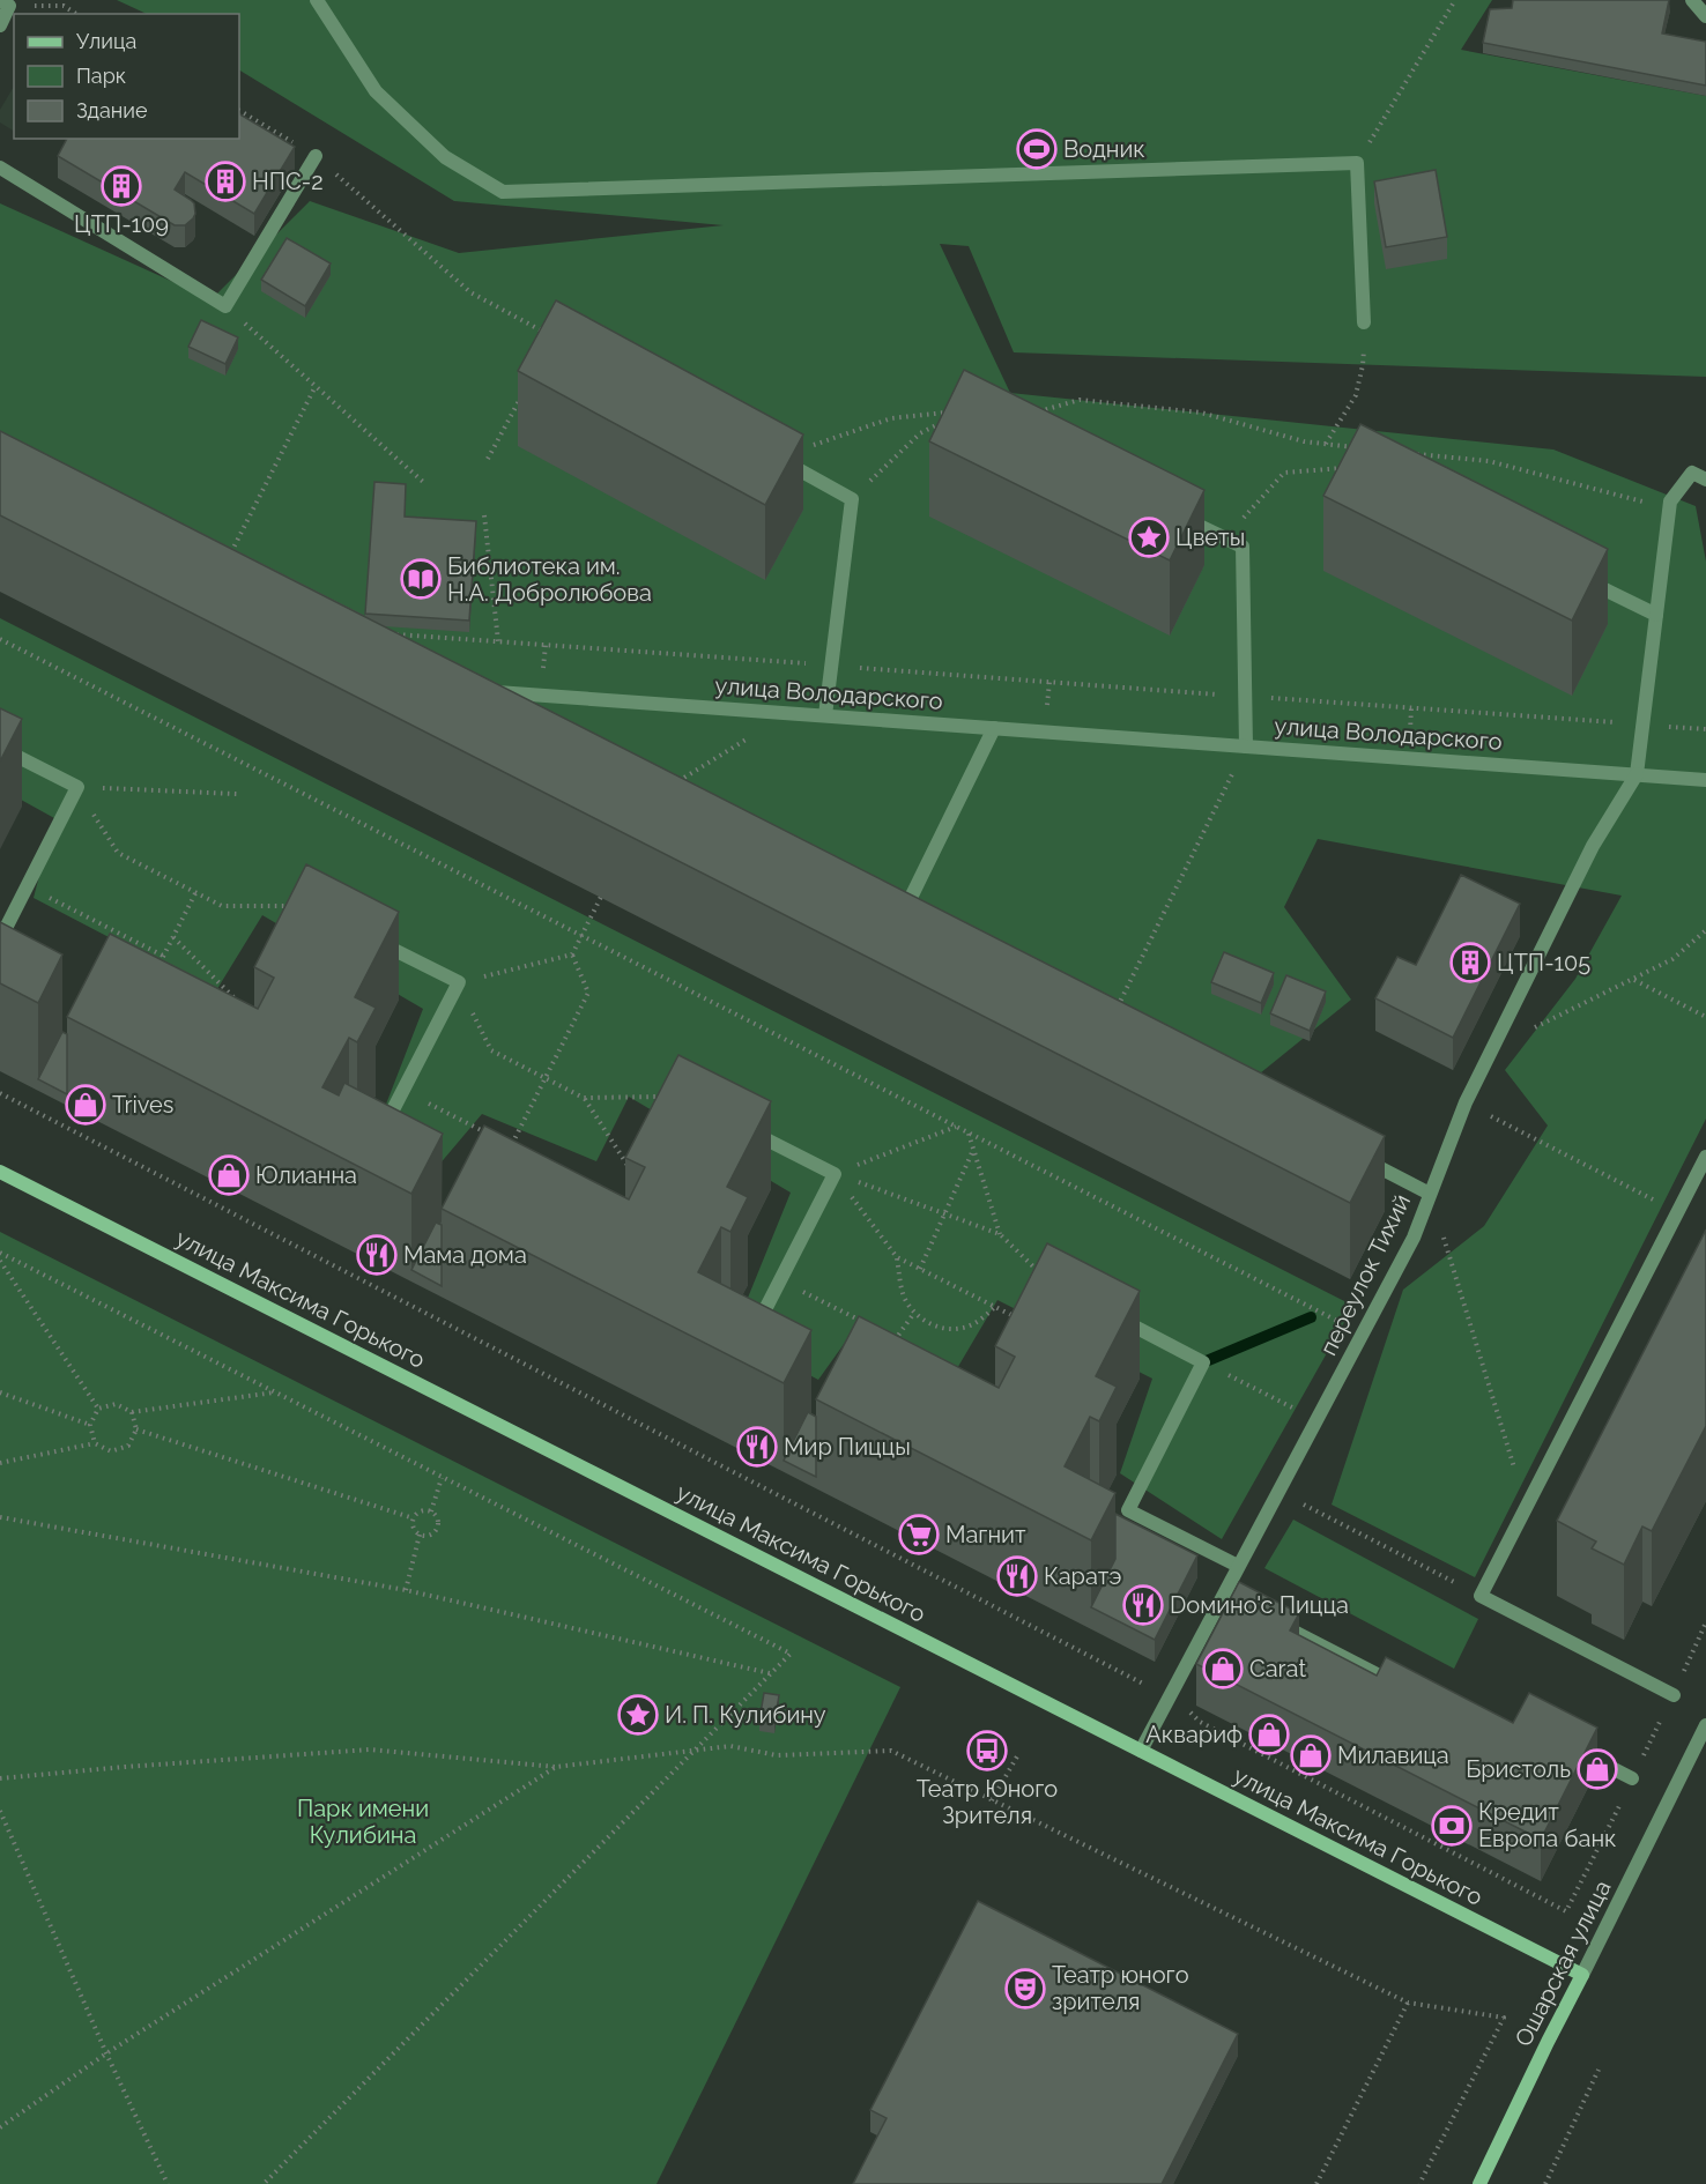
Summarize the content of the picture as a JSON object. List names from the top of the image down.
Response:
{
  "streets": {
    "main road": ["улица Максима Горького", "Ошарская улица"],
    "street": ["улица Володарского", "переулок Тихий"]
  },
  "crossings": [
    ["улица Володарского", "переулок Тихий"],
    ["переулок Тихий", "улица Максима Горького"],
    ["улица Максима Горького", "Ошарская улица"]
  ],
  "parks": ["Парк имени Кулибина"],
  "places": {
    "sports": ["Водник"],
    "building": ["НПС-2", "ЦТП-109", "ЦТП-105"],
    "place": ["Цветы", "И. П. Кулибину"],
    "library": ["Библиотека им. Н.А. Добролюбова"],
    "shop": [
      "Trives",
      "Юлианна",
      "Carat",
      "Аквариф",
      "Милавица",
      "Бристоль"
    ],
    "restaurant": [
      "Мама дома",
      "Мир Пиццы",
      "Каратэ",
      "Dомино'с Пицца"
    ],
    "supermarket": ["Магнит"],
    "bus stop": ["Театр Юного Зрителя"],
    "bank": ["Кредит Европа банк"],
    "theatre": ["Театр юного зрителя"]
  },
  "legend": ["Улица", "Парк", "Здание"]
}
